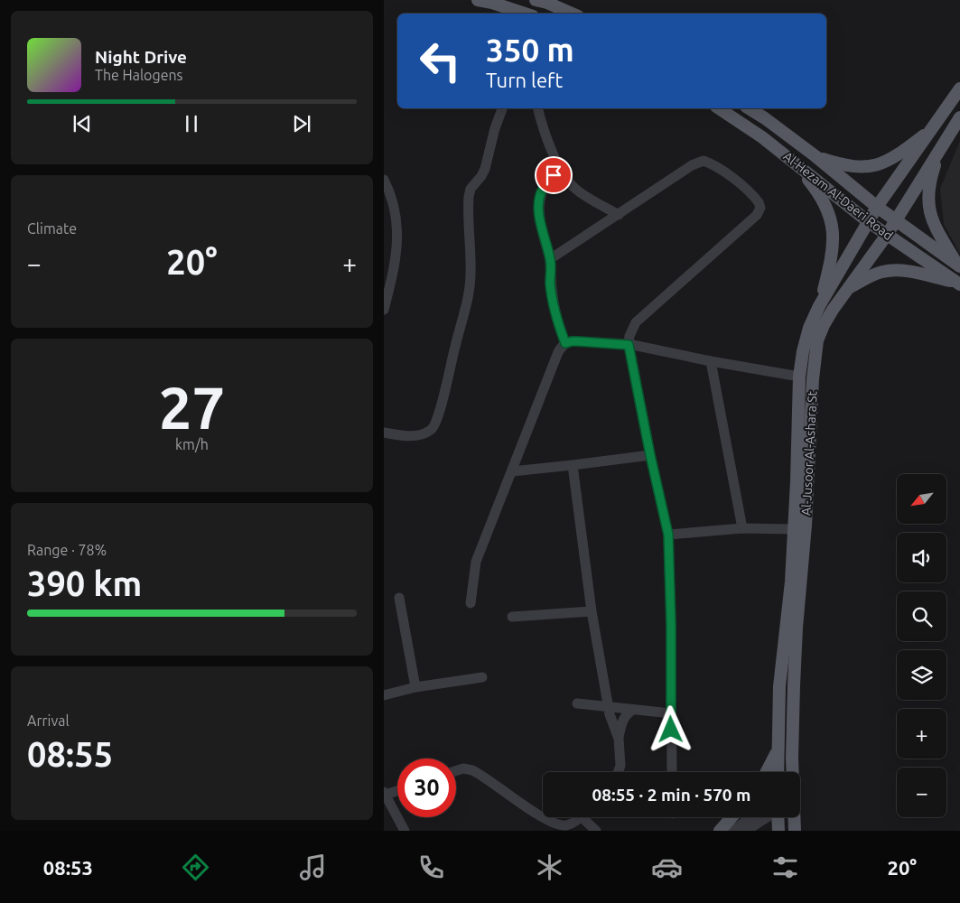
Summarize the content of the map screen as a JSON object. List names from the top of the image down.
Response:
{
  "streets": {
    "main road": ["Al-Hezam Al-Daeri Road", "Al-Jusoor Al-Ashara St"]
  },
  "crossings": [
    ["Al-Hezam Al-Daeri Road", "Al-Jusoor Al-Ashara St"]
  ],
  "north": "bottom left",
  "page": {
    "turn": ["350 m", "Turn left"],
    "song": ["Night Drive", "The Halogens"],
    "tile": [
      "Climate",
      ["27", "km/h"],
      ["Range · 78%", "390 km"],
      ["Arrival", "08:55"]
    ],
    "heat": ["−", "20°", "+"],
    "map_buttons": ["+", "−"],
    "limit": "30",
    "trip": "08:55 · 2 min · 570 m",
    "tabs": ["08:53", "20°"]
  }
}
